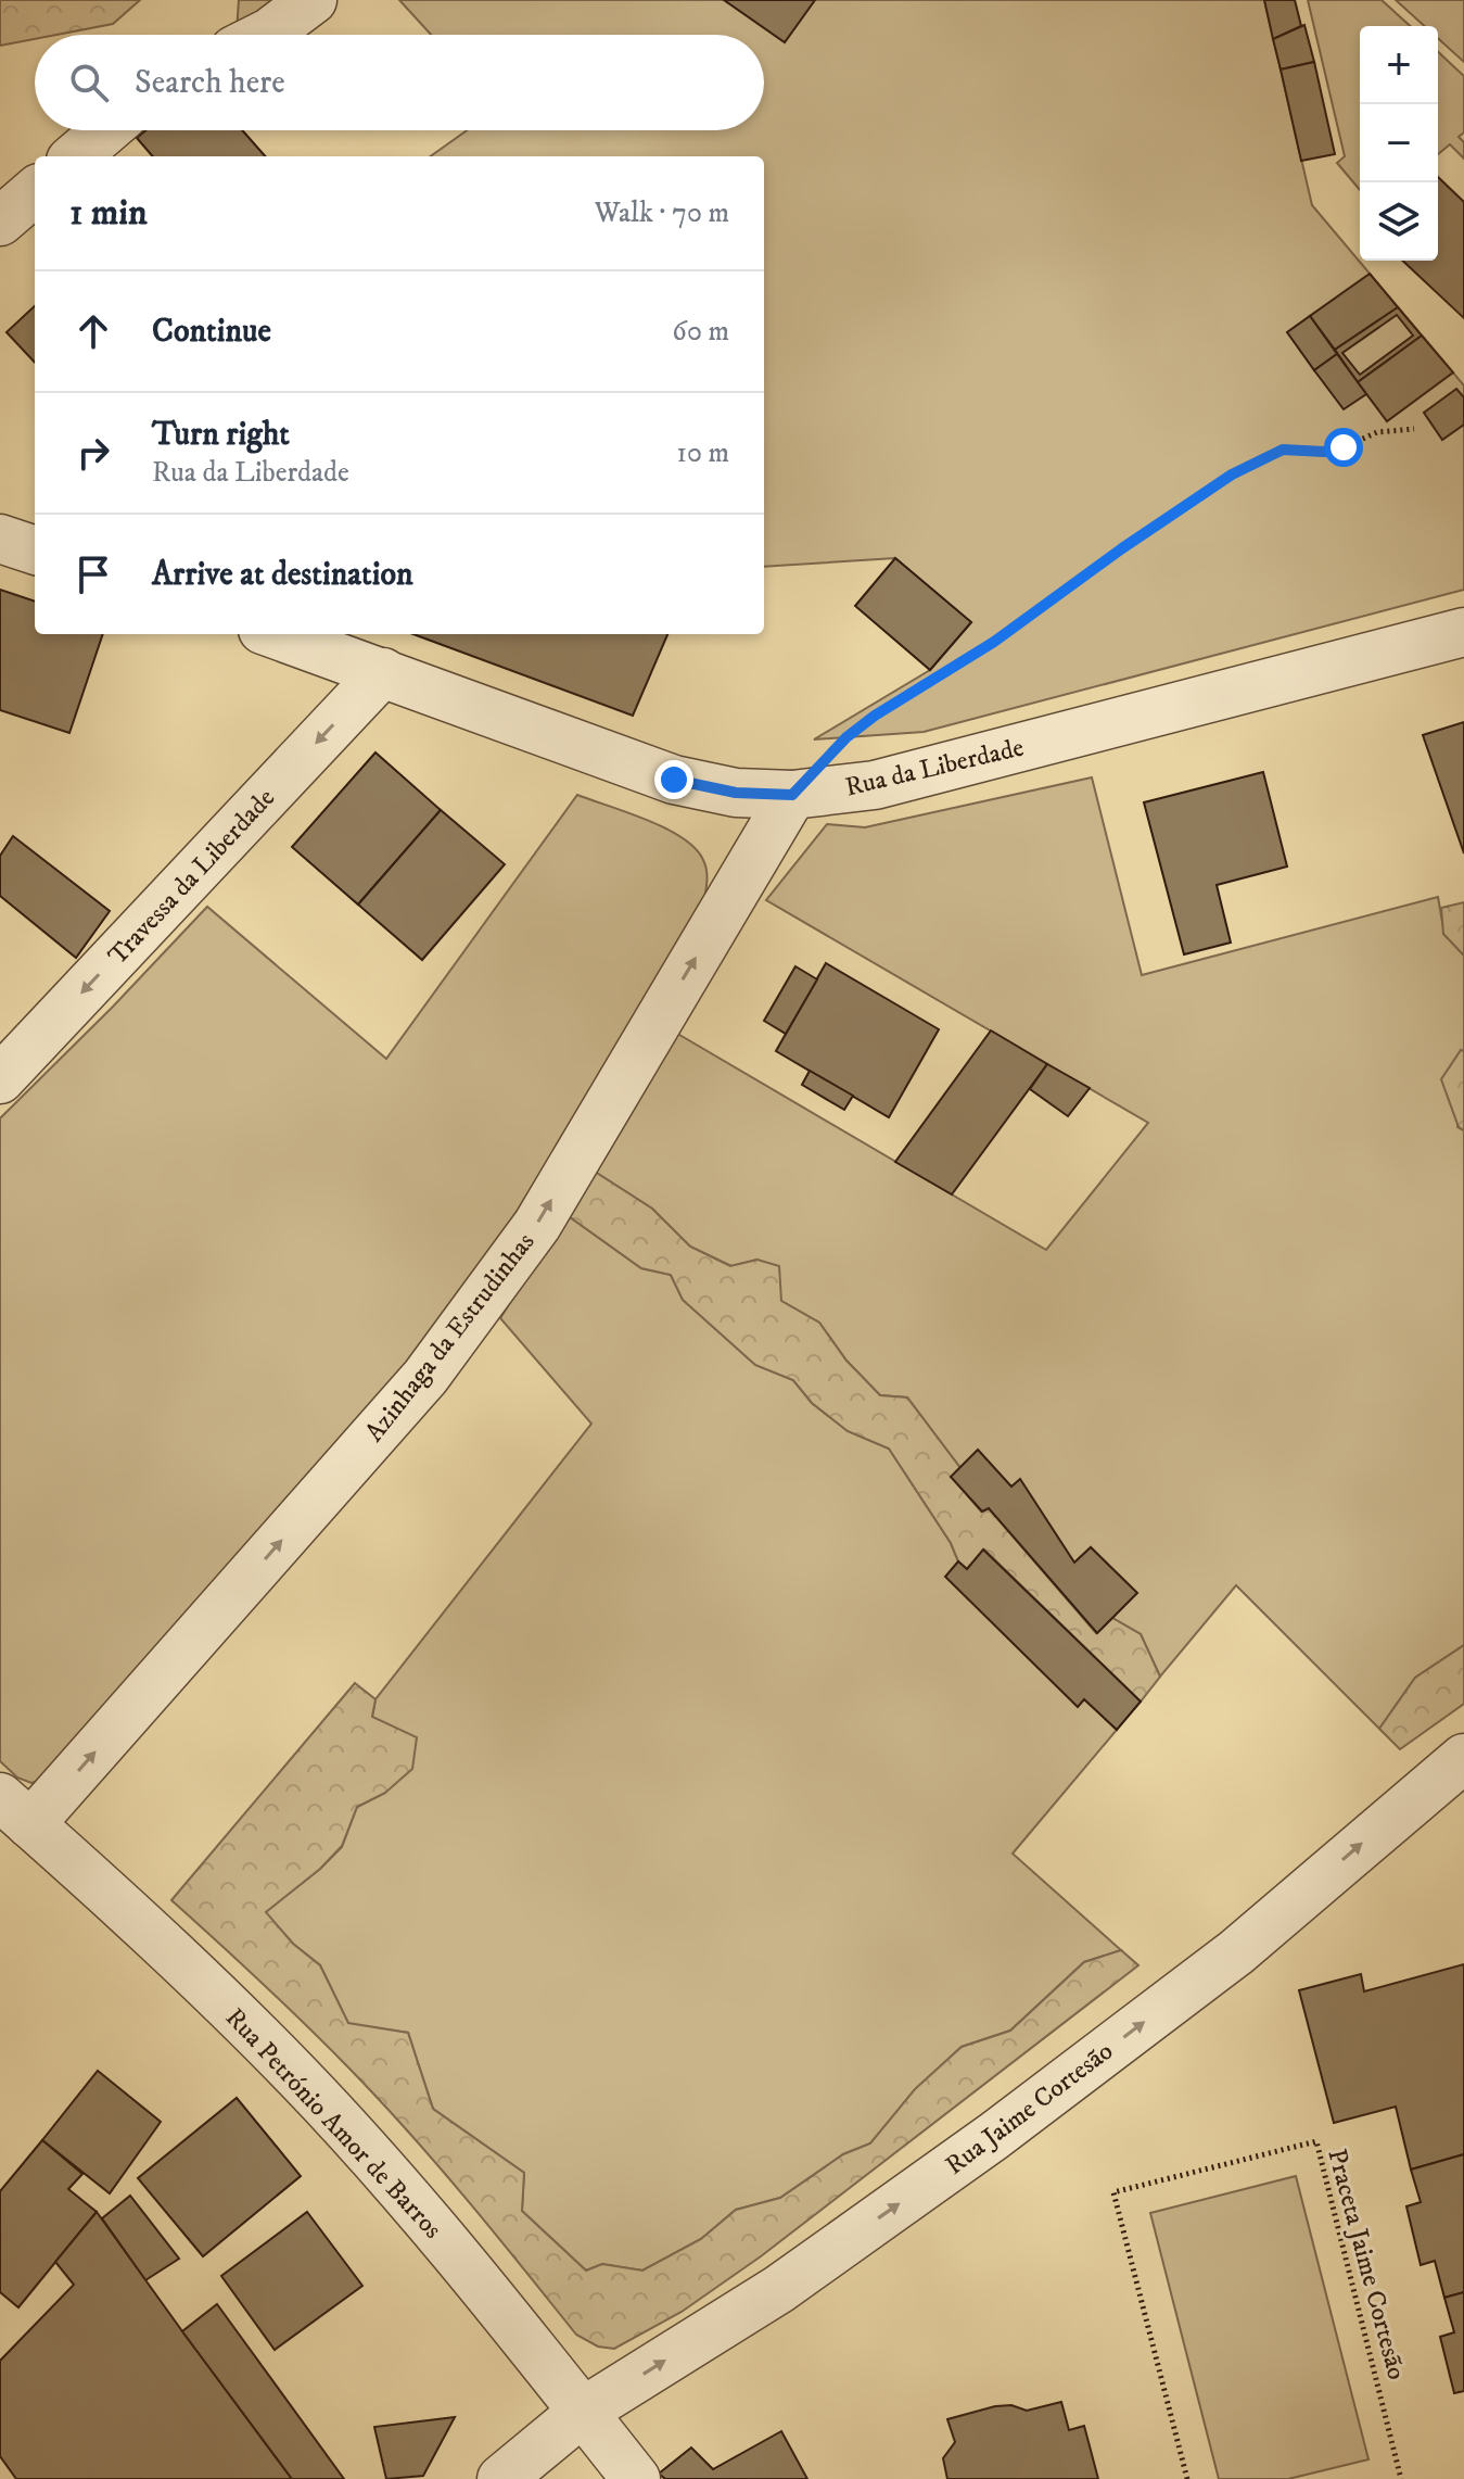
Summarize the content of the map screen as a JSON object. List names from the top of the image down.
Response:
{
  "streets": {
    "street": [
      "Rua da Liberdade",
      "Travessa da Liberdade",
      "Azinhaga da Estrudinhas",
      "Rua Jaime Cortesão",
      "Rua Petrónio Amor de Barros"
    ],
    "path": ["Praceta Jaime Cortesão"]
  },
  "crossings": [
    ["Rua da Liberdade", "Travessa da Liberdade"],
    ["Rua da Liberdade", "Azinhaga da Estrudinhas"],
    ["Azinhaga da Estrudinhas", "Rua Petrónio Amor de Barros"],
    ["Rua Jaime Cortesão", "Rua Petrónio Amor de Barros"]
  ],
  "one_way": ["Travessa da Liberdade", "Azinhaga da Estrudinhas", "Rua Jaime Cortesão"],
  "page": {
    "map_buttons": ["+", "−"],
    "search": "Search here",
    "heading": ["1 min", "Walk · 70 m"],
    "list": [
      ["Continue", "60 m"],
      ["Turn right", "Rua da Liberdade", "10 m"],
      "Arrive at destination"
    ]
  }
}
